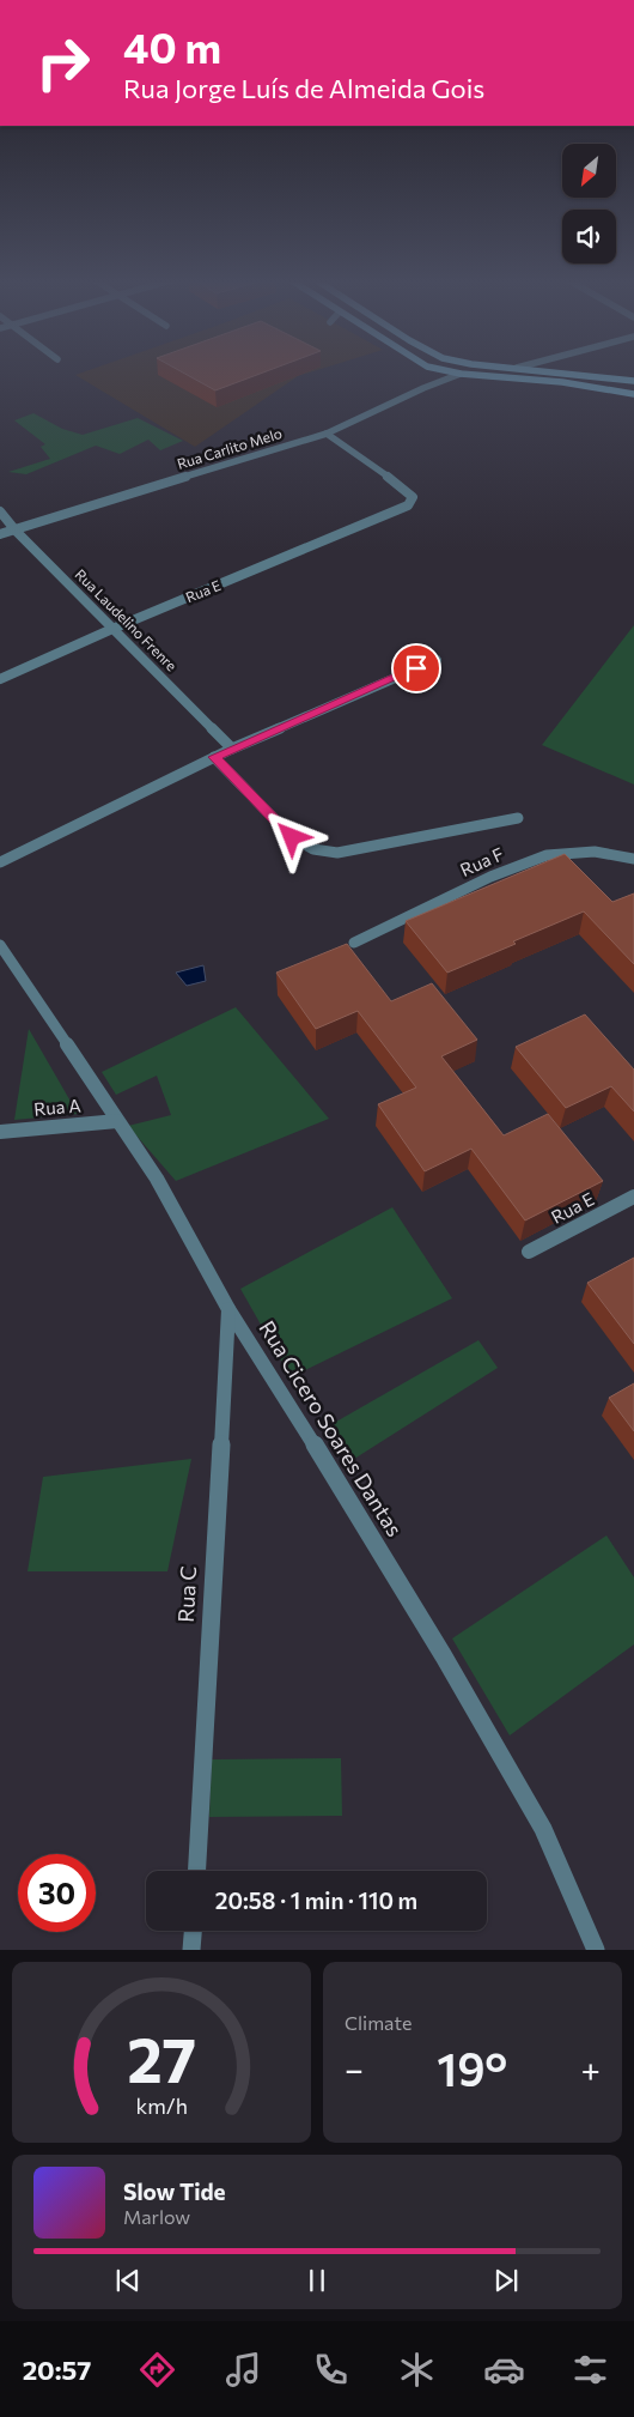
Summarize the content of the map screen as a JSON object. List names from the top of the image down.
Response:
{
  "streets": {
    "street": [
      "Rua Carlito Melo",
      "Rua E",
      "Rua Laudelino Frenre",
      "Rua F",
      "Rua A",
      "Rua Cicero Soares Dantas",
      "Rua C"
    ]
  },
  "crossings": [
    ["Rua Carlito Melo", "Rua E"],
    ["Rua Carlito Melo", "Rua Laudelino Frenre"],
    ["Rua E", "Rua Laudelino Frenre"],
    ["Rua A", "Rua Cicero Soares Dantas"],
    ["Rua Cicero Soares Dantas", "Rua C"]
  ],
  "north": "bottom left",
  "page": {
    "turn": ["40 m", "Rua Jorge Luís de Almeida Gois"],
    "limit": "30",
    "trip": "20:58 · 1 min · 110 m",
    "tile": "Climate",
    "heat": ["−", "19°", "+"],
    "song": ["Slow Tide", "Marlow"],
    "tabs": "20:57",
    "gauge": ["27", "km/h"]
  }
}
